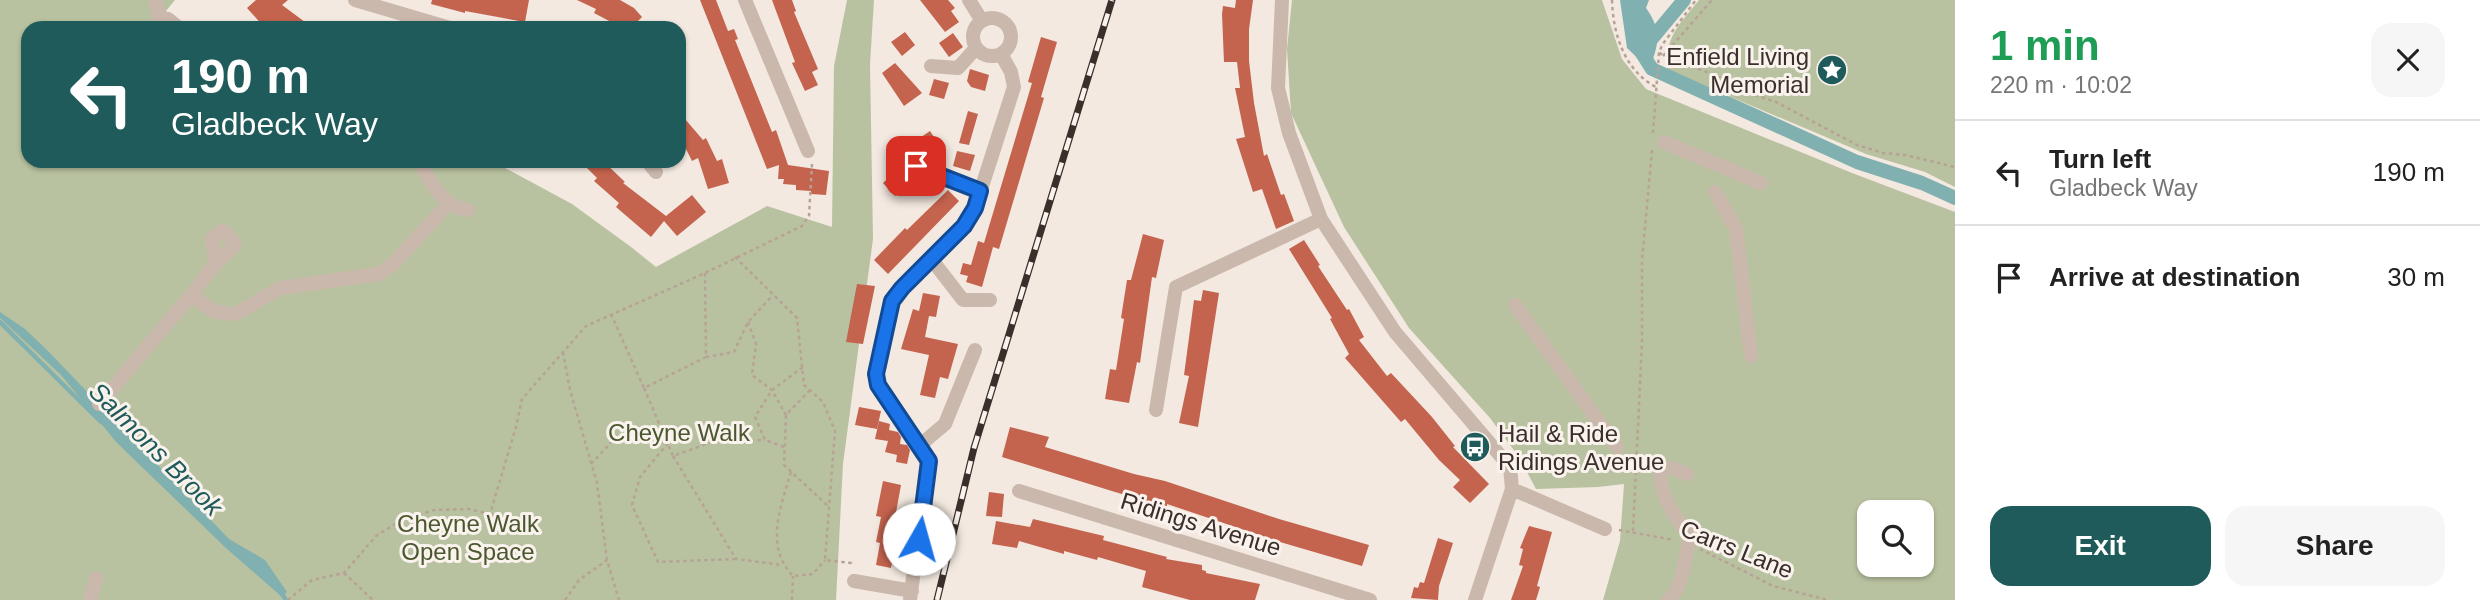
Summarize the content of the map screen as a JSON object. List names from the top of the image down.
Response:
{
  "streets": {
    "street": ["Ridings Avenue"],
    "path": ["Carrs Lane"]
  },
  "water": ["Salmons Brook"],
  "parks": ["Cheyne Walk", "Cheyne Walk Open Space"],
  "places": {
    "place": ["Enfield Living Memorial"],
    "bus stop": ["Hail & Ride Ridings Avenue"]
  },
  "page": {
    "heading": ["1 min", "220 m · 10:02"],
    "turn": ["190 m", "Gladbeck Way"],
    "list": [
      {
        "name": "Turn left",
        "note": "Gladbeck Way",
        "value": "190 m"
      },
      {
        "name": "Arrive at destination",
        "value": "30 m"
      }
    ],
    "buttons": ["Exit", "Share"]
  }
}
